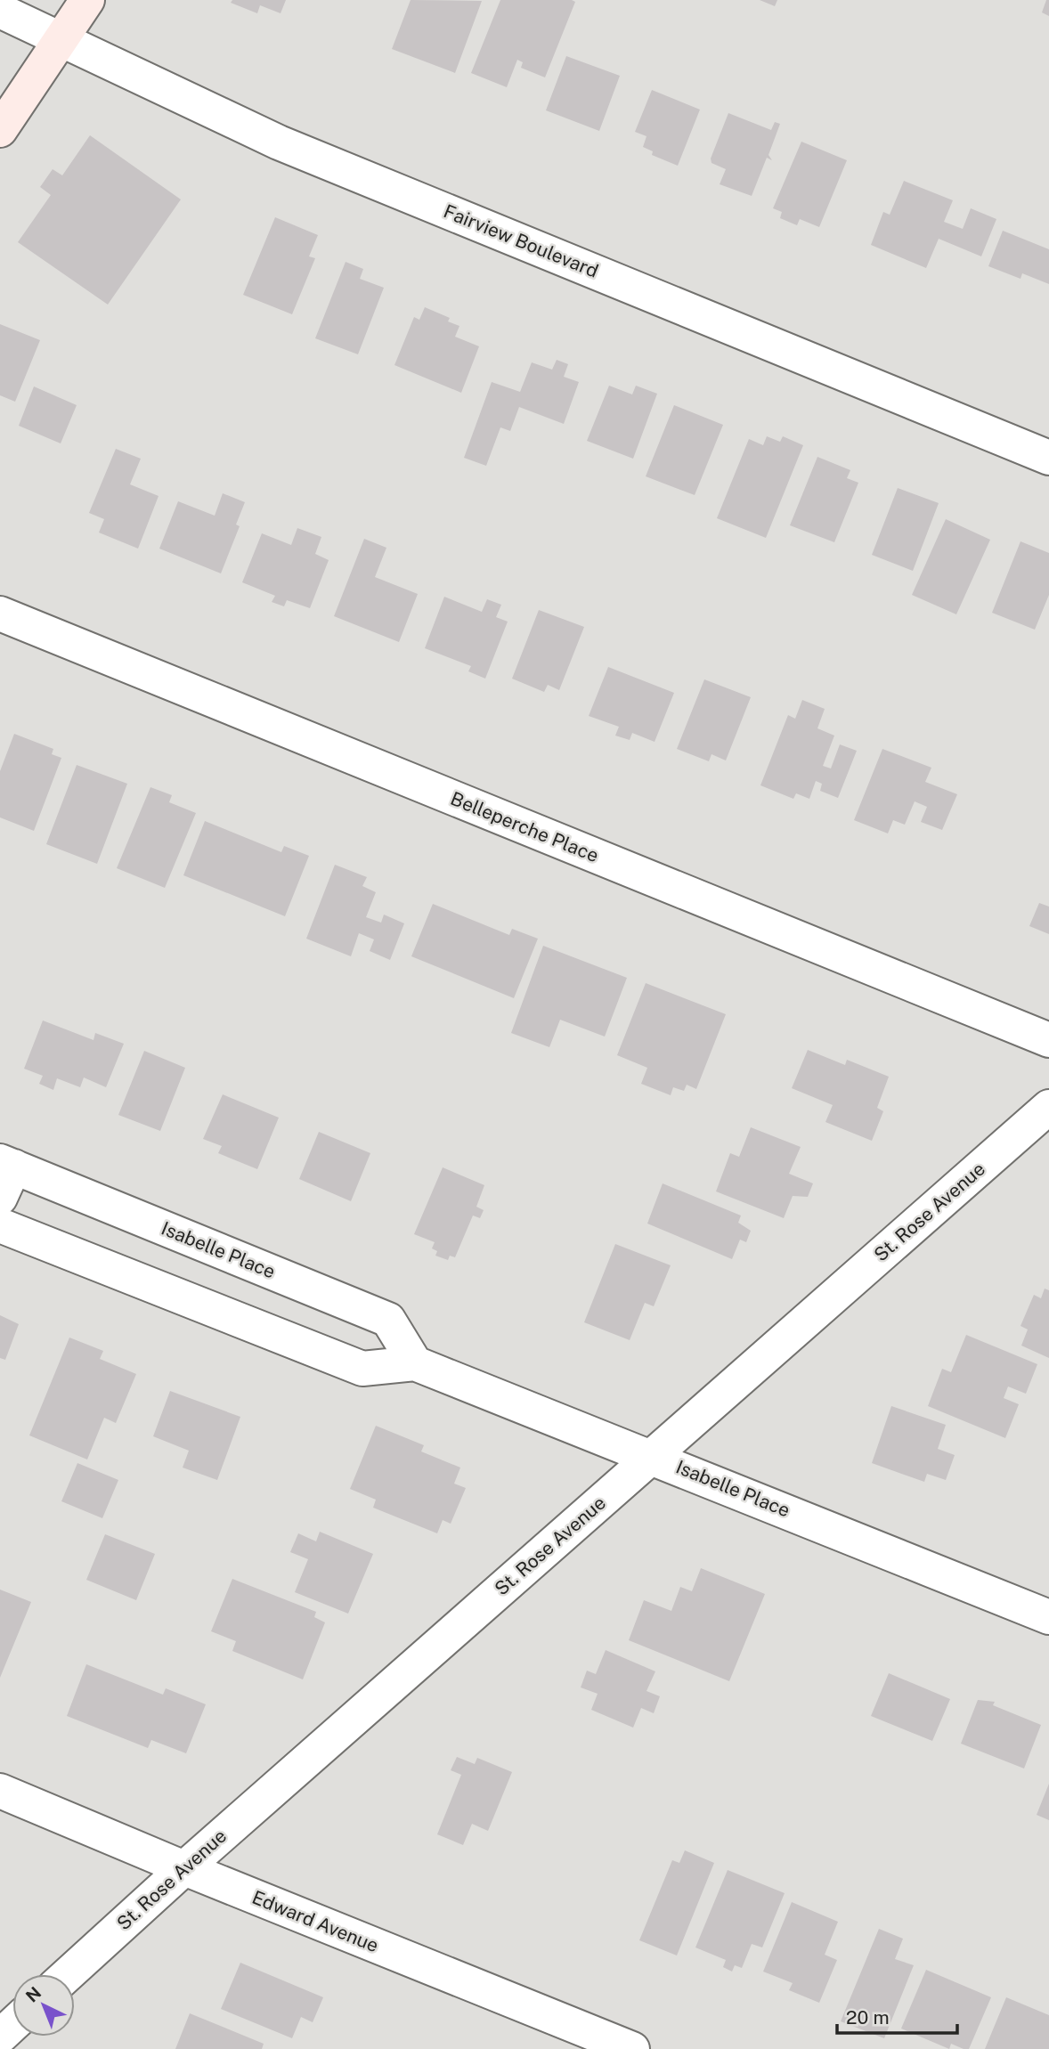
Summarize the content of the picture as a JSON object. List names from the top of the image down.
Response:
{
  "streets": {
    "street": [
      "Fairview Boulevard",
      "Belleperche Place",
      "St. Rose Avenue",
      "Isabelle Place",
      "Edward Avenue"
    ]
  },
  "crossings": [
    ["St. Rose Avenue", "Isabelle Place"],
    ["St. Rose Avenue", "Edward Avenue"]
  ],
  "scale_bar": "20 m",
  "north": "top left"
}
